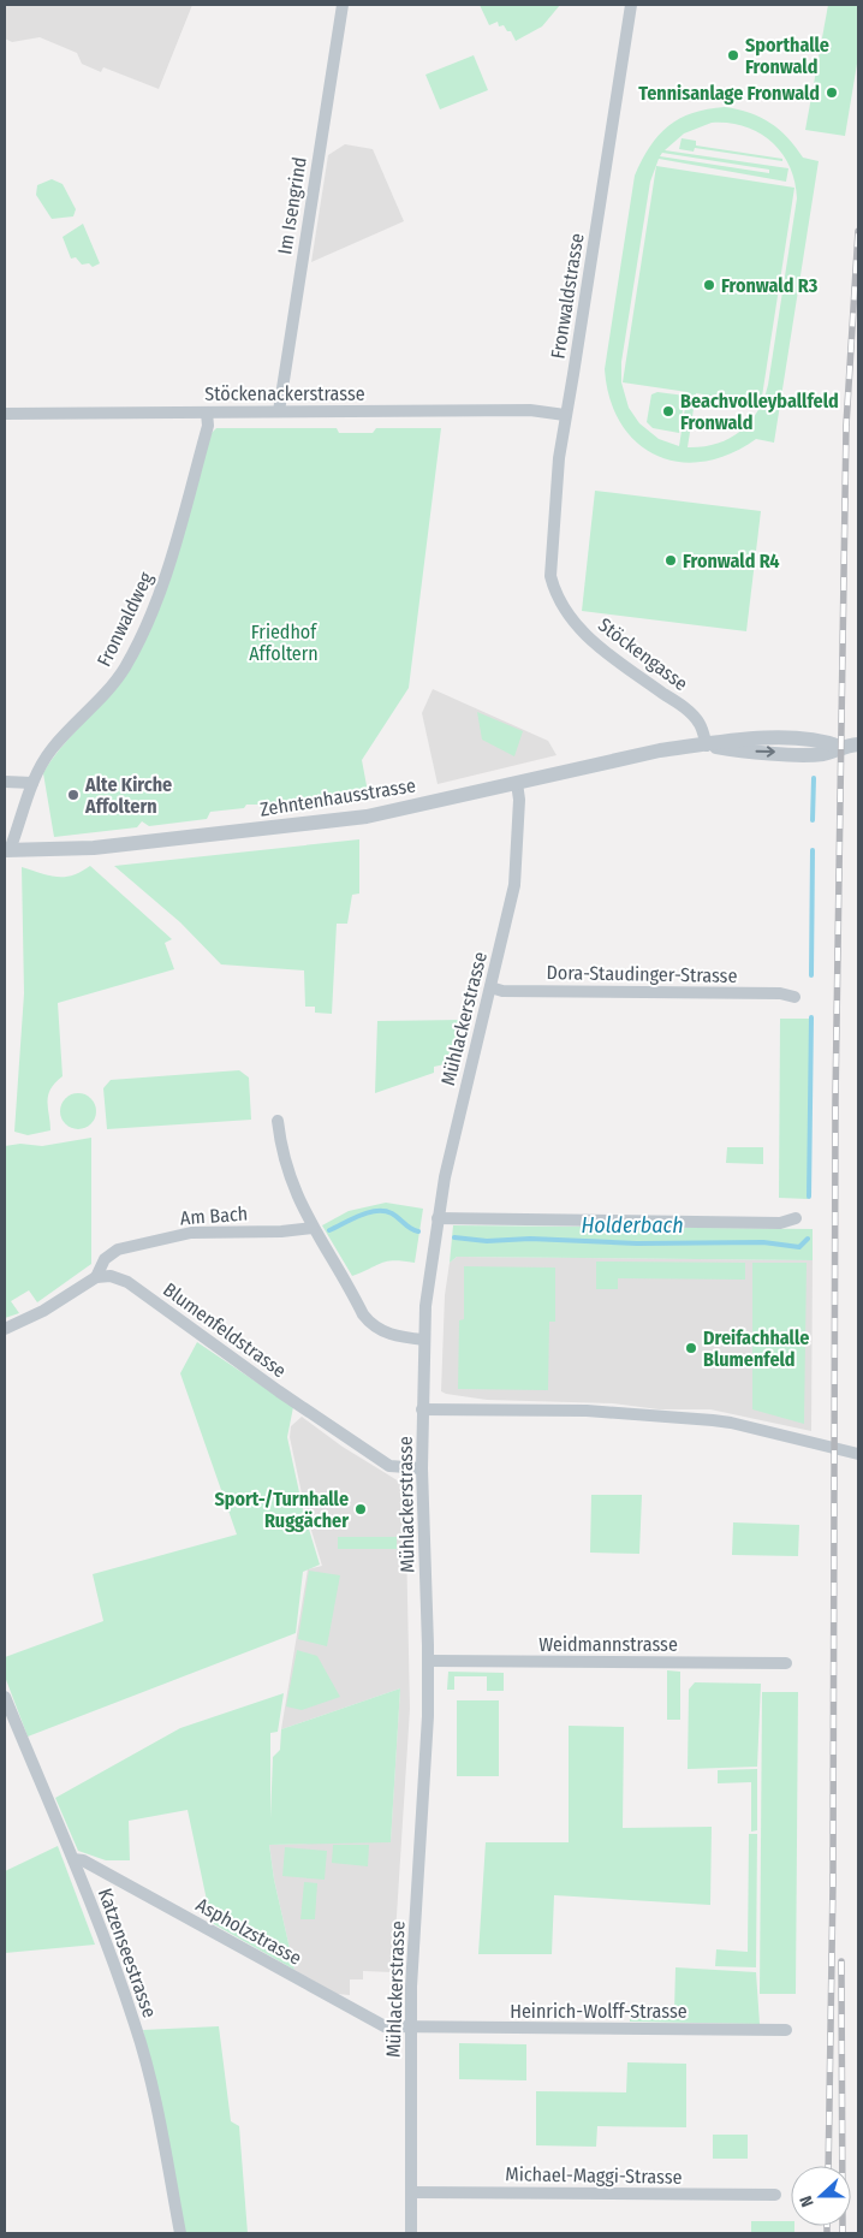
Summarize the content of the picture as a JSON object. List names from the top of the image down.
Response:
{
  "streets": {
    "street": [
      "Im Isengrind",
      "Fronwaldstrasse",
      "Stöckenackerstrasse",
      "Fronwaldweg",
      "Stöckengasse",
      "Zehntenhausstrasse",
      "Dora-Staudinger-Strasse",
      "Mühlackerstrasse",
      "Am Bach",
      "Blumenfeldstrasse",
      "Weidmannstrasse",
      "Aspholzstrasse",
      "Katzenseestrasse",
      "Heinrich-Wolff-Strasse",
      "Michael-Maggi-Strasse"
    ]
  },
  "crossings": [
    ["Im Isengrind", "Stöckenackerstrasse"],
    ["Fronwaldstrasse", "Stöckenackerstrasse"],
    ["Fronwaldstrasse", "Stöckengasse"],
    ["Stöckenackerstrasse", "Fronwaldweg"],
    ["Fronwaldweg", "Zehntenhausstrasse"],
    ["Stöckengasse", "Zehntenhausstrasse"],
    ["Zehntenhausstrasse", "Mühlackerstrasse"],
    ["Dora-Staudinger-Strasse", "Mühlackerstrasse"],
    ["Mühlackerstrasse", "Blumenfeldstrasse"],
    ["Mühlackerstrasse", "Weidmannstrasse"],
    ["Mühlackerstrasse", "Aspholzstrasse"],
    ["Mühlackerstrasse", "Heinrich-Wolff-Strasse"],
    ["Mühlackerstrasse", "Michael-Maggi-Strasse"],
    ["Am Bach", "Blumenfeldstrasse"],
    ["Aspholzstrasse", "Katzenseestrasse"],
    ["Aspholzstrasse", "Heinrich-Wolff-Strasse"]
  ],
  "water": ["Holderbach"],
  "parks": ["Friedhof Affoltern"],
  "places": [
    "Sporthalle Fronwald",
    "Tennisanlage Fronwald",
    "Fronwald R3",
    "Beachvolleyballfeld Fronwald",
    "Fronwald R4",
    "Alte Kirche Affoltern",
    "Dreifachhalle Blumenfeld",
    "Sport-/Turnhalle Ruggächer"
  ],
  "north": "left"
}
